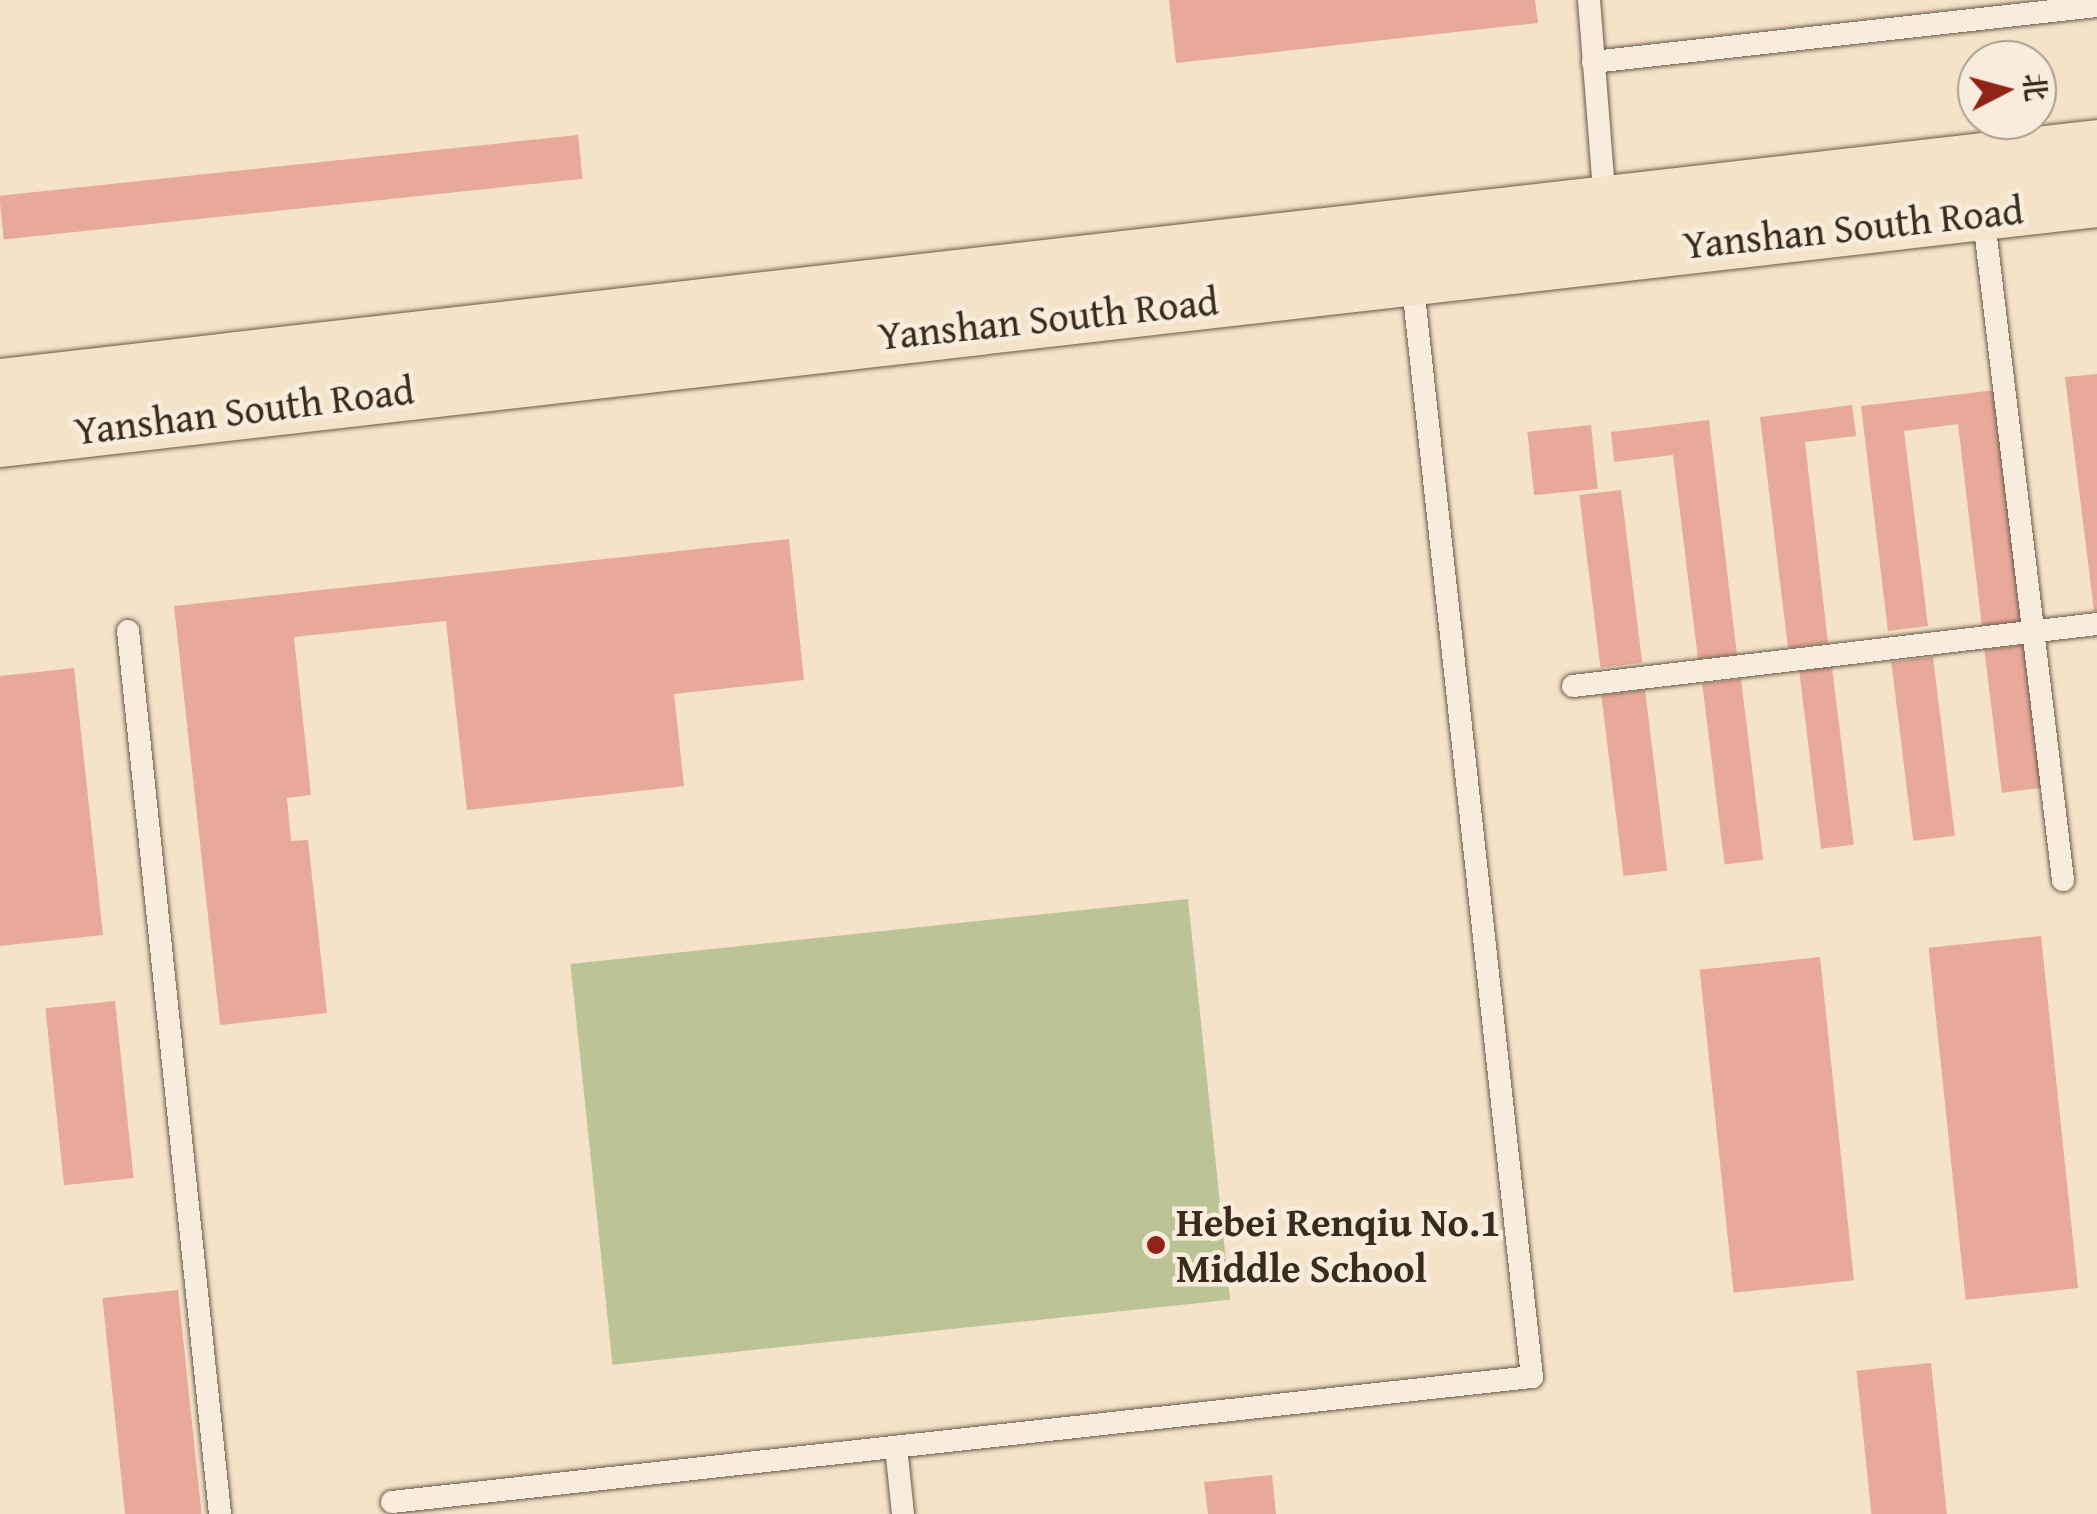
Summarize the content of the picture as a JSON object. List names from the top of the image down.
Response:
{
  "streets": {
    "main road": ["Yanshan South Road"]
  },
  "places": ["Hebei Renqiu No.1 Middle School"],
  "north": "right"
}
